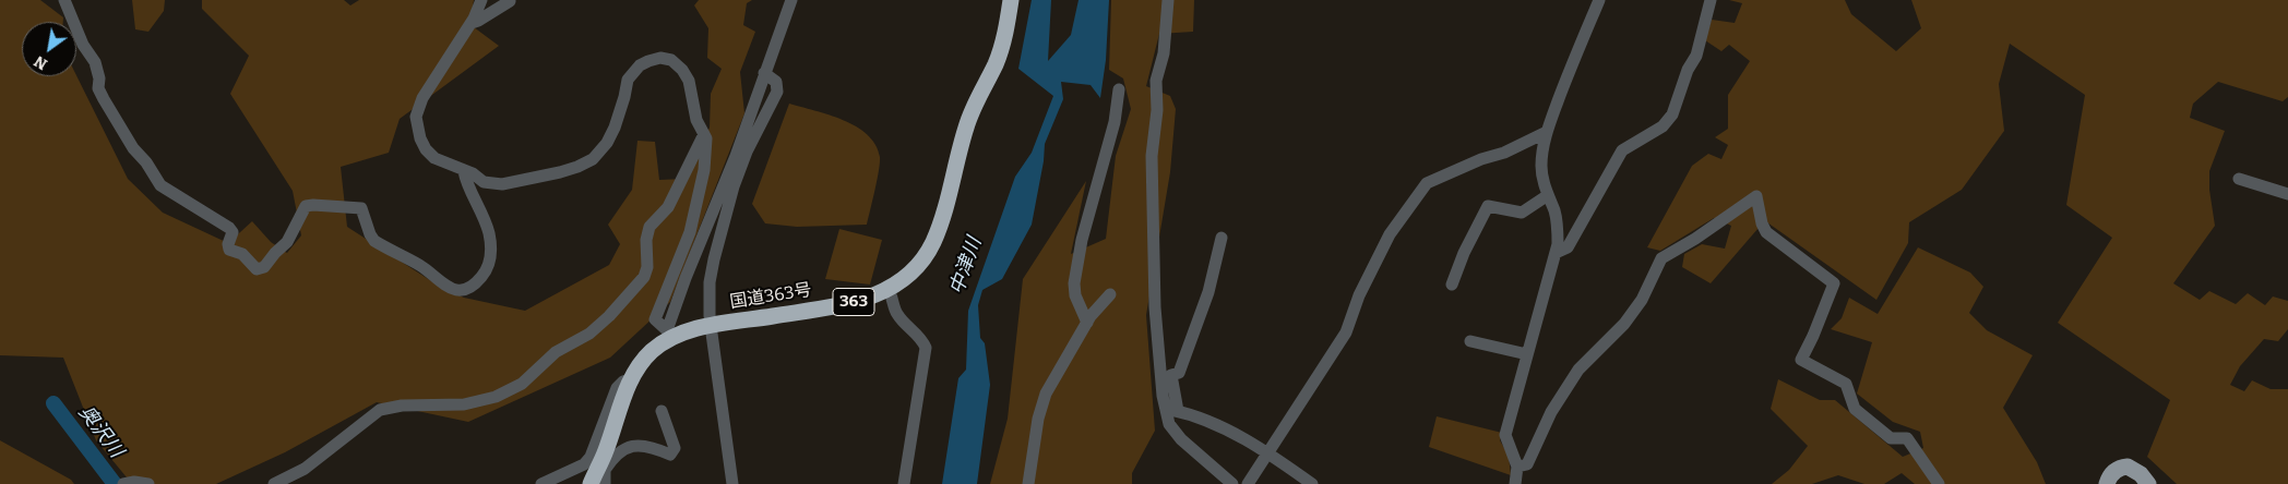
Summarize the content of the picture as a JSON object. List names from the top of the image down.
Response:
{
  "streets": {
    "highway": ["国道363号", "363"]
  },
  "water": ["中津川", "奥沢川"],
  "north": "bottom left"
}
